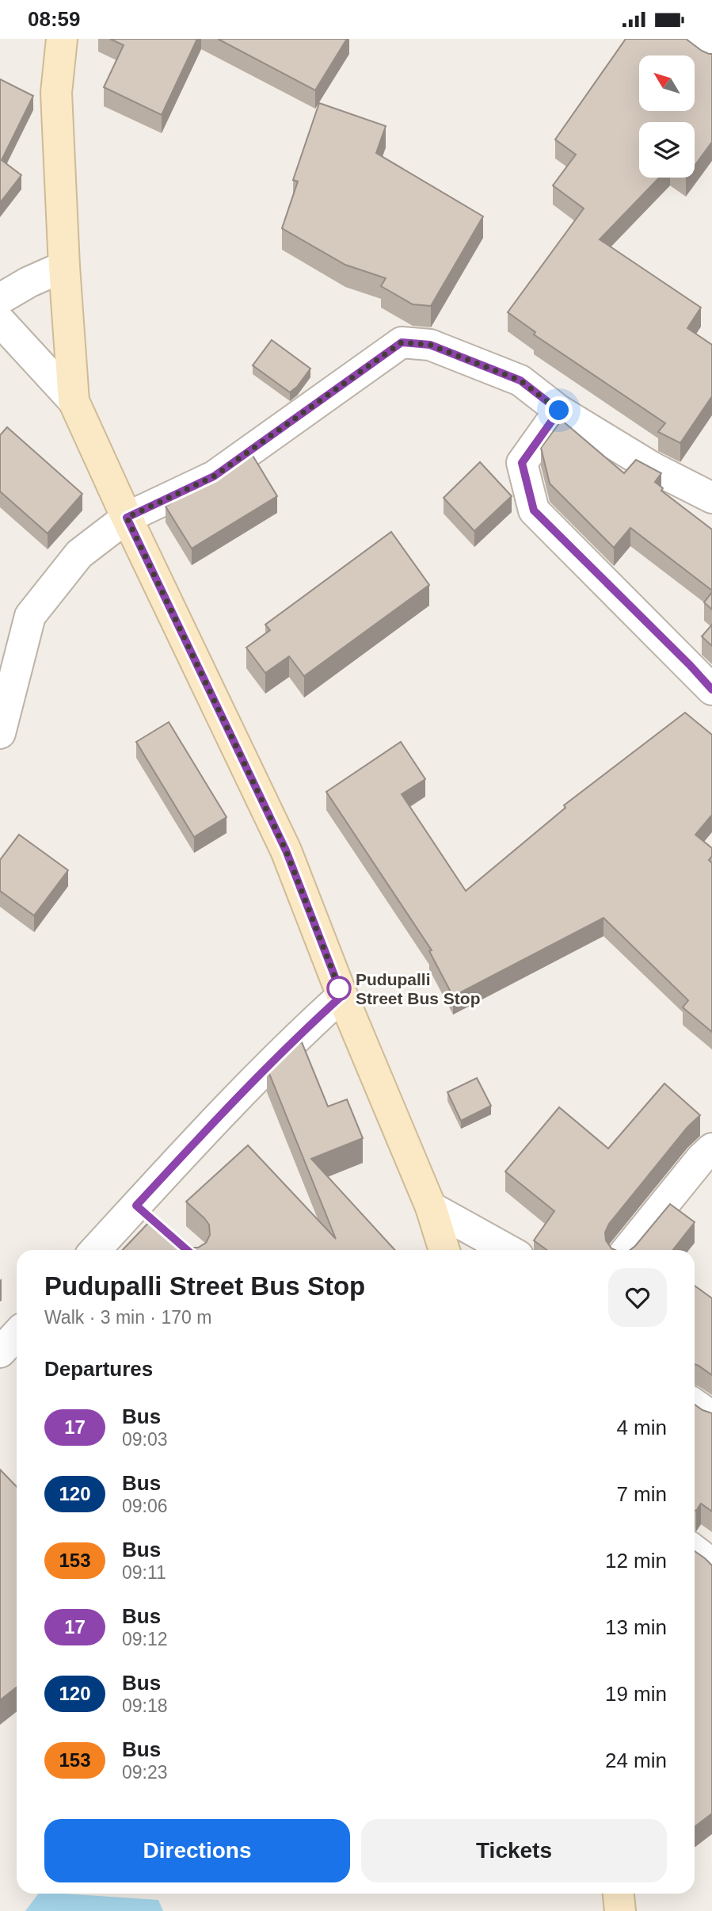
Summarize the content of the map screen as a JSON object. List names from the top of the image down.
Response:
{
  "places": ["Pudupalli Street Bus Stop"],
  "lines": ["bus line 17"],
  "north": "top left",
  "page": {
    "status": "08:59",
    "heading": [
      ["Pudupalli Street Bus Stop", "Walk · 3 min · 170 m"],
      "Departures"
    ],
    "list": [
      {
        "mark": "17",
        "name": "Bus",
        "note": "09:03",
        "value": "4 min"
      },
      {
        "mark": "120",
        "name": "Bus",
        "note": "09:06",
        "value": "7 min"
      },
      {
        "mark": "153",
        "name": "Bus",
        "note": "09:11",
        "value": "12 min"
      },
      {
        "mark": "17",
        "name": "Bus",
        "note": "09:12",
        "value": "13 min"
      },
      {
        "mark": "120",
        "name": "Bus",
        "note": "09:18",
        "value": "19 min"
      },
      {
        "mark": "153",
        "name": "Bus",
        "note": "09:23",
        "value": "24 min"
      }
    ],
    "buttons": ["Directions", "Tickets"]
  }
}
